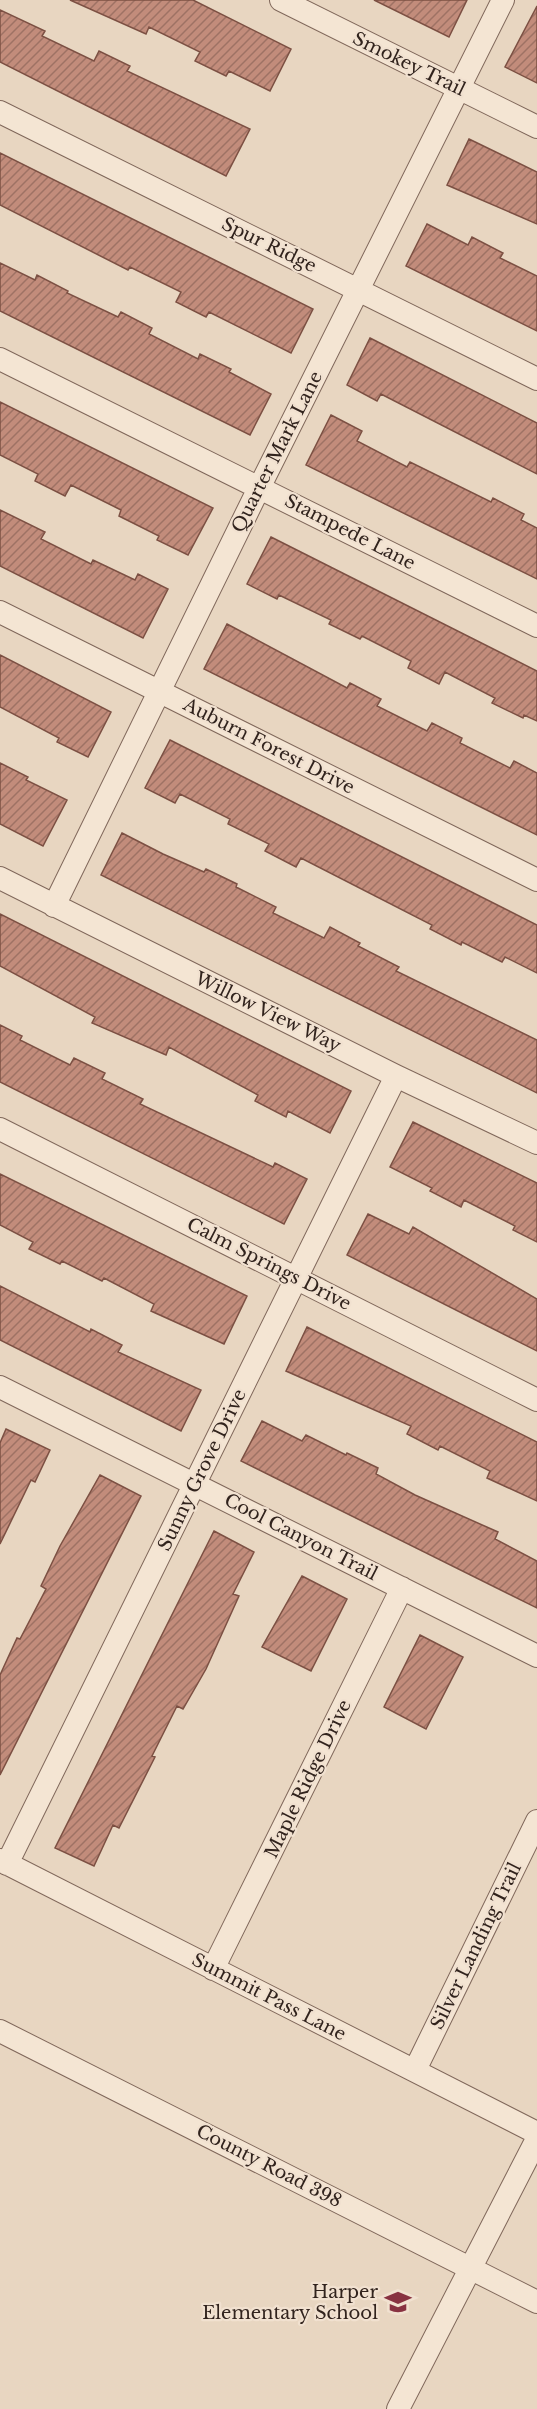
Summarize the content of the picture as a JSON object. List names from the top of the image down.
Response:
{
  "streets": {
    "street": [
      "Smokey Trail",
      "Spur Ridge",
      "Quarter Mark Lane",
      "Stampede Lane",
      "Auburn Forest Drive",
      "Willow View Way",
      "Calm Springs Drive",
      "Sunny Grove Drive",
      "Cool Canyon Trail",
      "Maple Ridge Drive",
      "Silver Landing Trail",
      "Summit Pass Lane",
      "County Road 398"
    ]
  },
  "crossings": [
    ["Smokey Trail", "Quarter Mark Lane"],
    ["Spur Ridge", "Quarter Mark Lane"],
    ["Quarter Mark Lane", "Stampede Lane"],
    ["Quarter Mark Lane", "Auburn Forest Drive"],
    ["Quarter Mark Lane", "Willow View Way"],
    ["Willow View Way", "Sunny Grove Drive"],
    ["Calm Springs Drive", "Sunny Grove Drive"],
    ["Sunny Grove Drive", "Cool Canyon Trail"],
    ["Sunny Grove Drive", "Summit Pass Lane"],
    ["Cool Canyon Trail", "Maple Ridge Drive"],
    ["Maple Ridge Drive", "Summit Pass Lane"],
    ["Silver Landing Trail", "Summit Pass Lane"]
  ],
  "places": {
    "school or university": ["Harper Elementary School"]
  }
}
